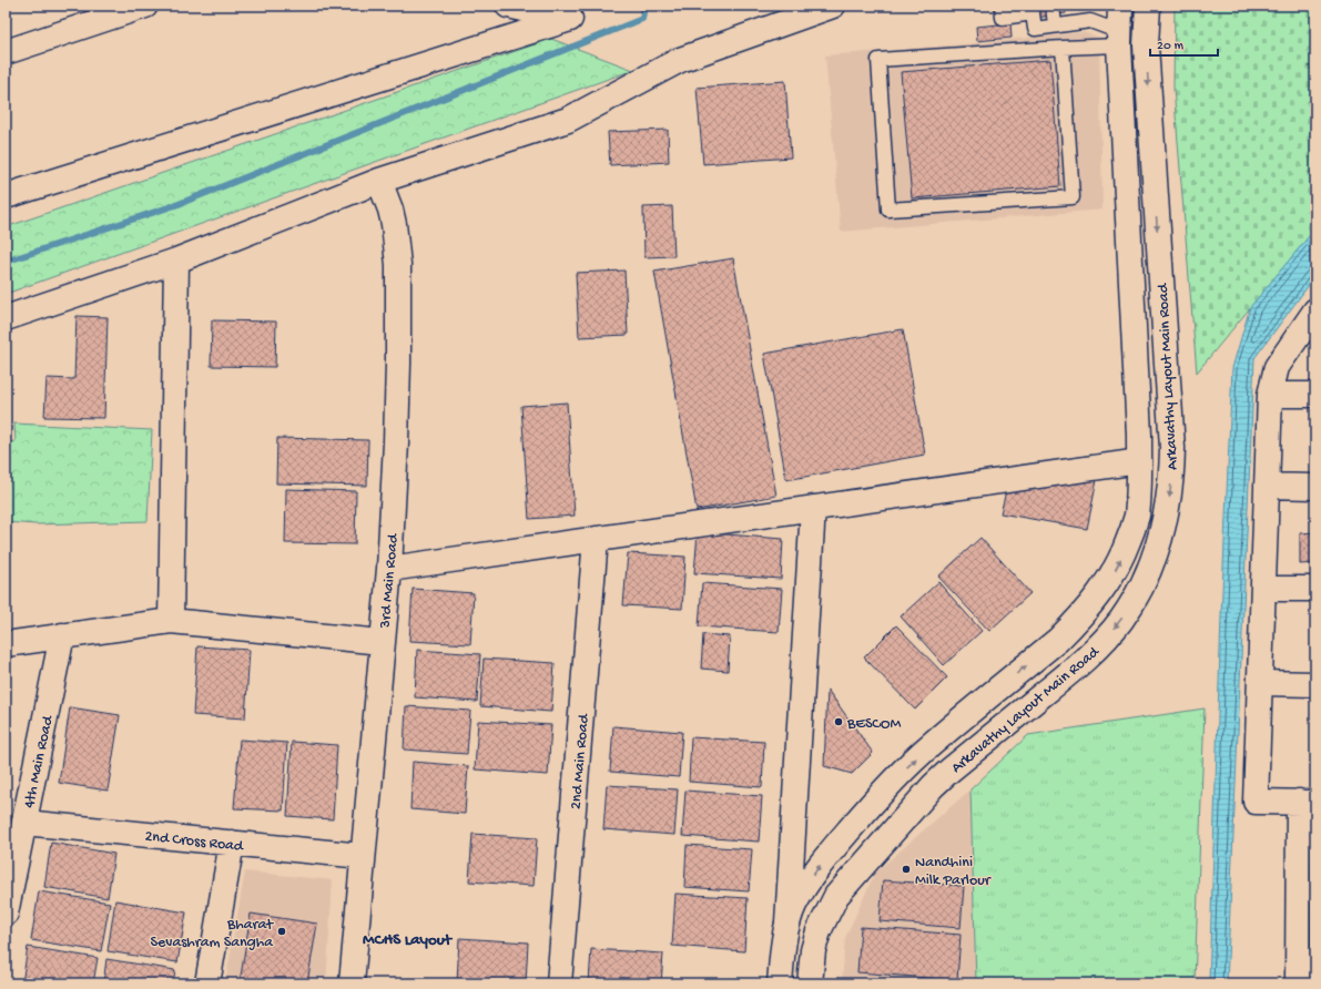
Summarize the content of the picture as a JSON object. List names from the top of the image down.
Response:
{
  "streets": {
    "street": [
      "Arkavathy Layout Main Road",
      "3rd Main Road",
      "4th Main Road",
      "2nd Main Road",
      "2nd Cross Road"
    ]
  },
  "crossings": [
    ["3rd Main Road", "2nd Cross Road"],
    ["4th Main Road", "2nd Cross Road"]
  ],
  "districts": ["MCHS Layout"],
  "places": ["BESCOM", "Nandhini Milk Parlour", "Bharat Sevashram Sangha"],
  "scale_bar": "20 m"
}
